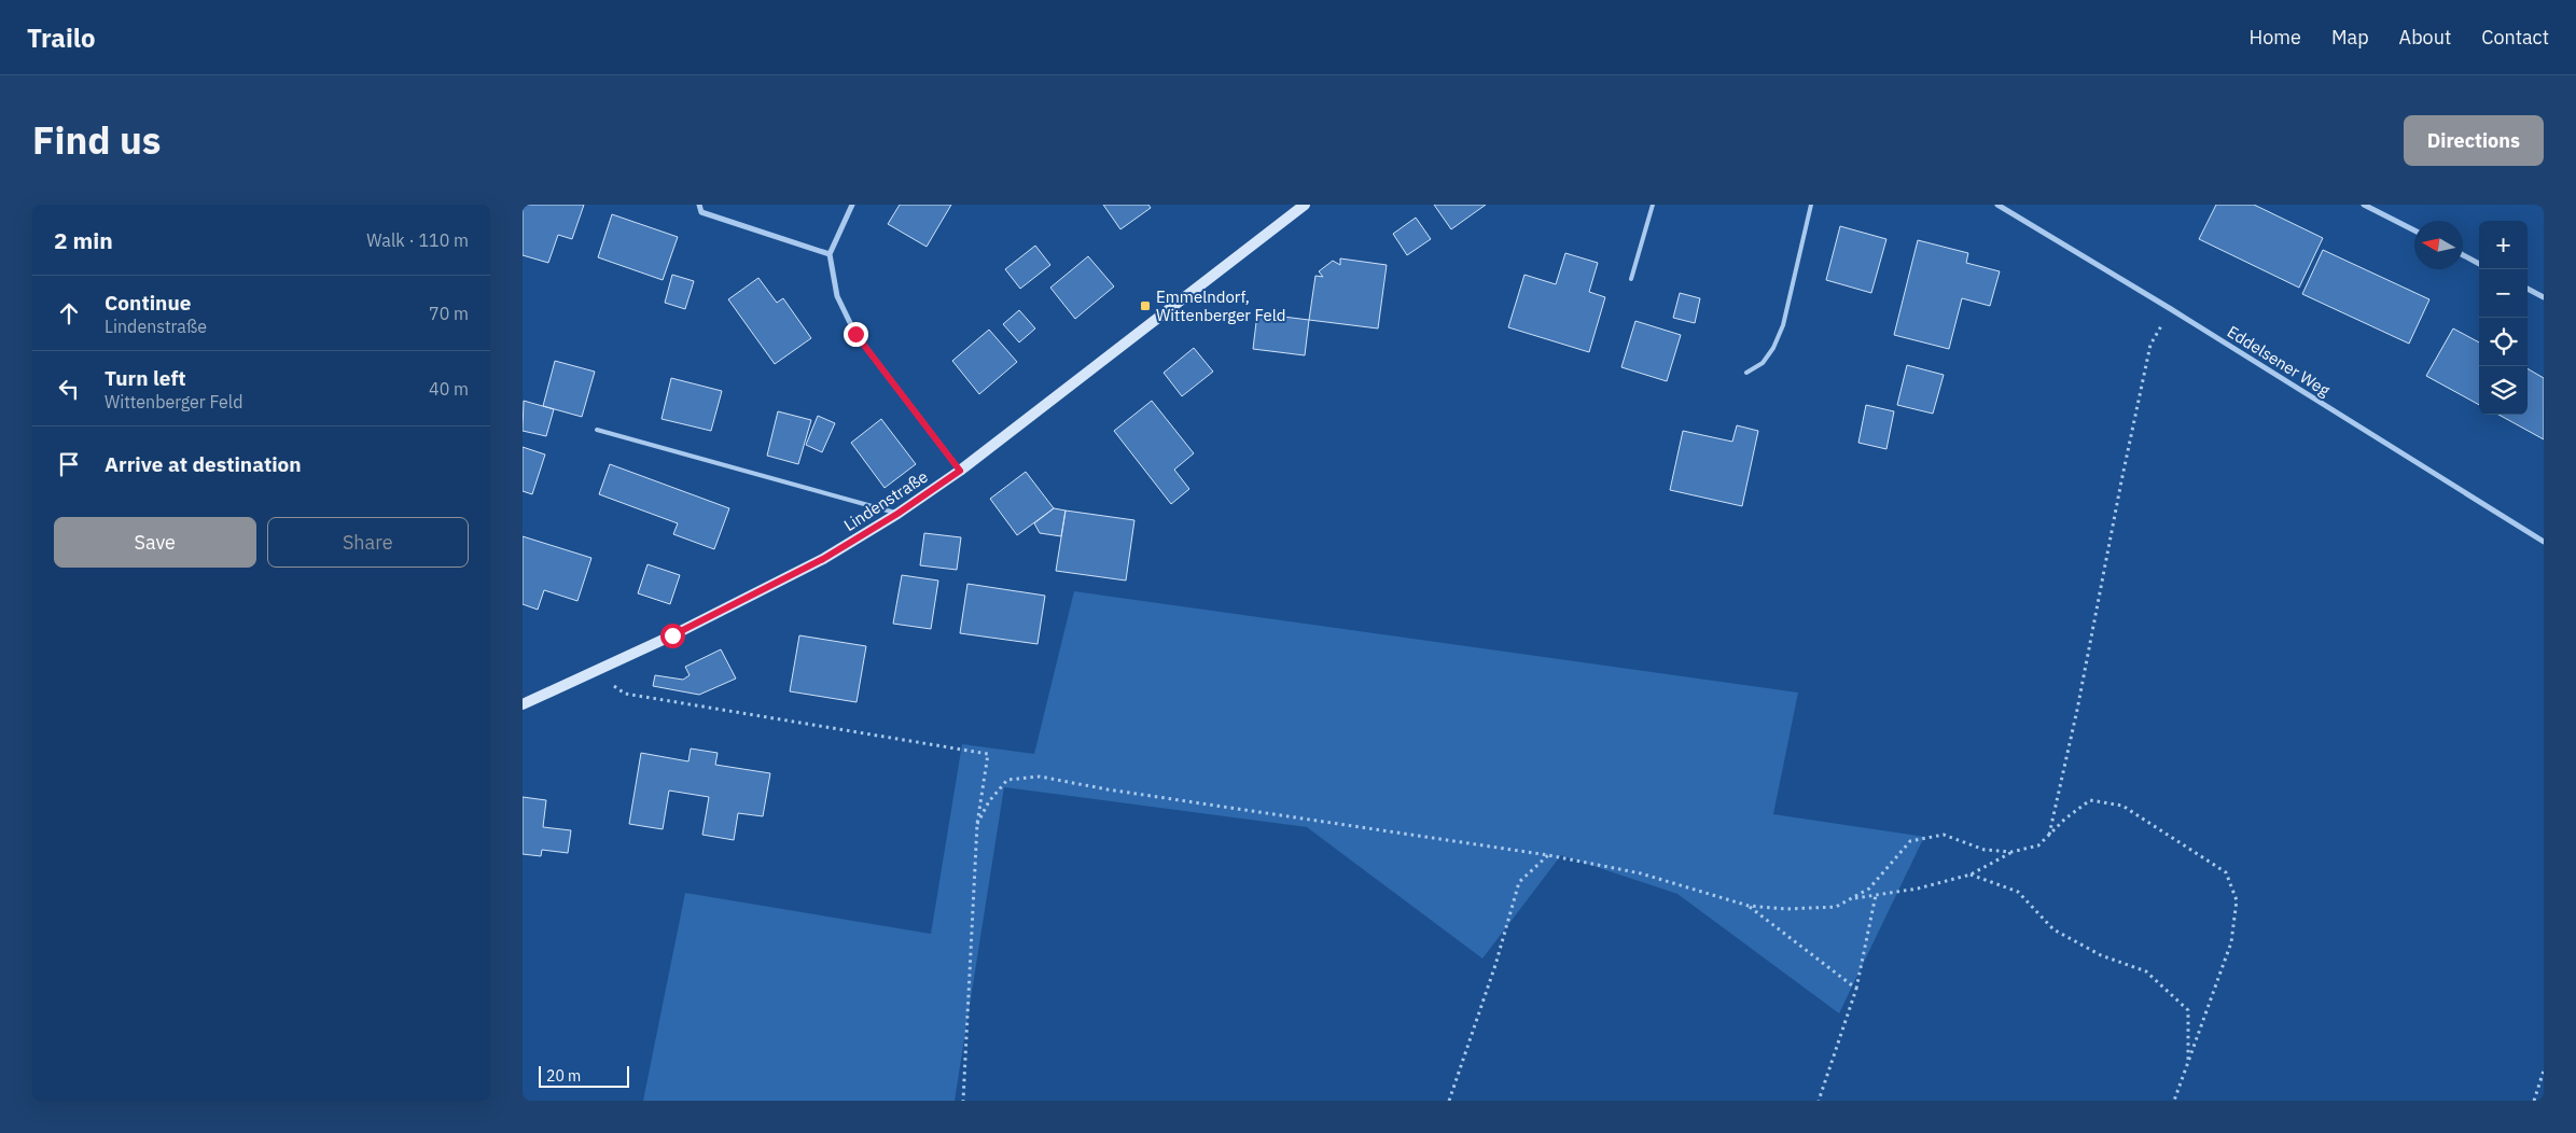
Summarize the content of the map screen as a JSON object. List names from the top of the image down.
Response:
{
  "streets": {
    "street": ["Eddelsener Weg", "Lindenstraße"]
  },
  "places": {
    "transit": ["Emmelndorf, Wittenberger Feld"]
  },
  "scale_bar": "20 m",
  "north": "left",
  "page": {
    "header": "Trailo",
    "nav": [
      "Home",
      "Map",
      "About",
      "Contact"
    ],
    "title": "Find us",
    "buttons": [
      "Directions",
      ["Save", "Share"]
    ],
    "heading": ["2 min", "Walk · 110 m"],
    "map_buttons": ["+", "−"],
    "list": [
      ["Continue", "Lindenstraße", "70 m"],
      ["Turn left", "Wittenberger Feld", "40 m"],
      "Arrive at destination"
    ],
    "scale": "20 m"
  }
}
